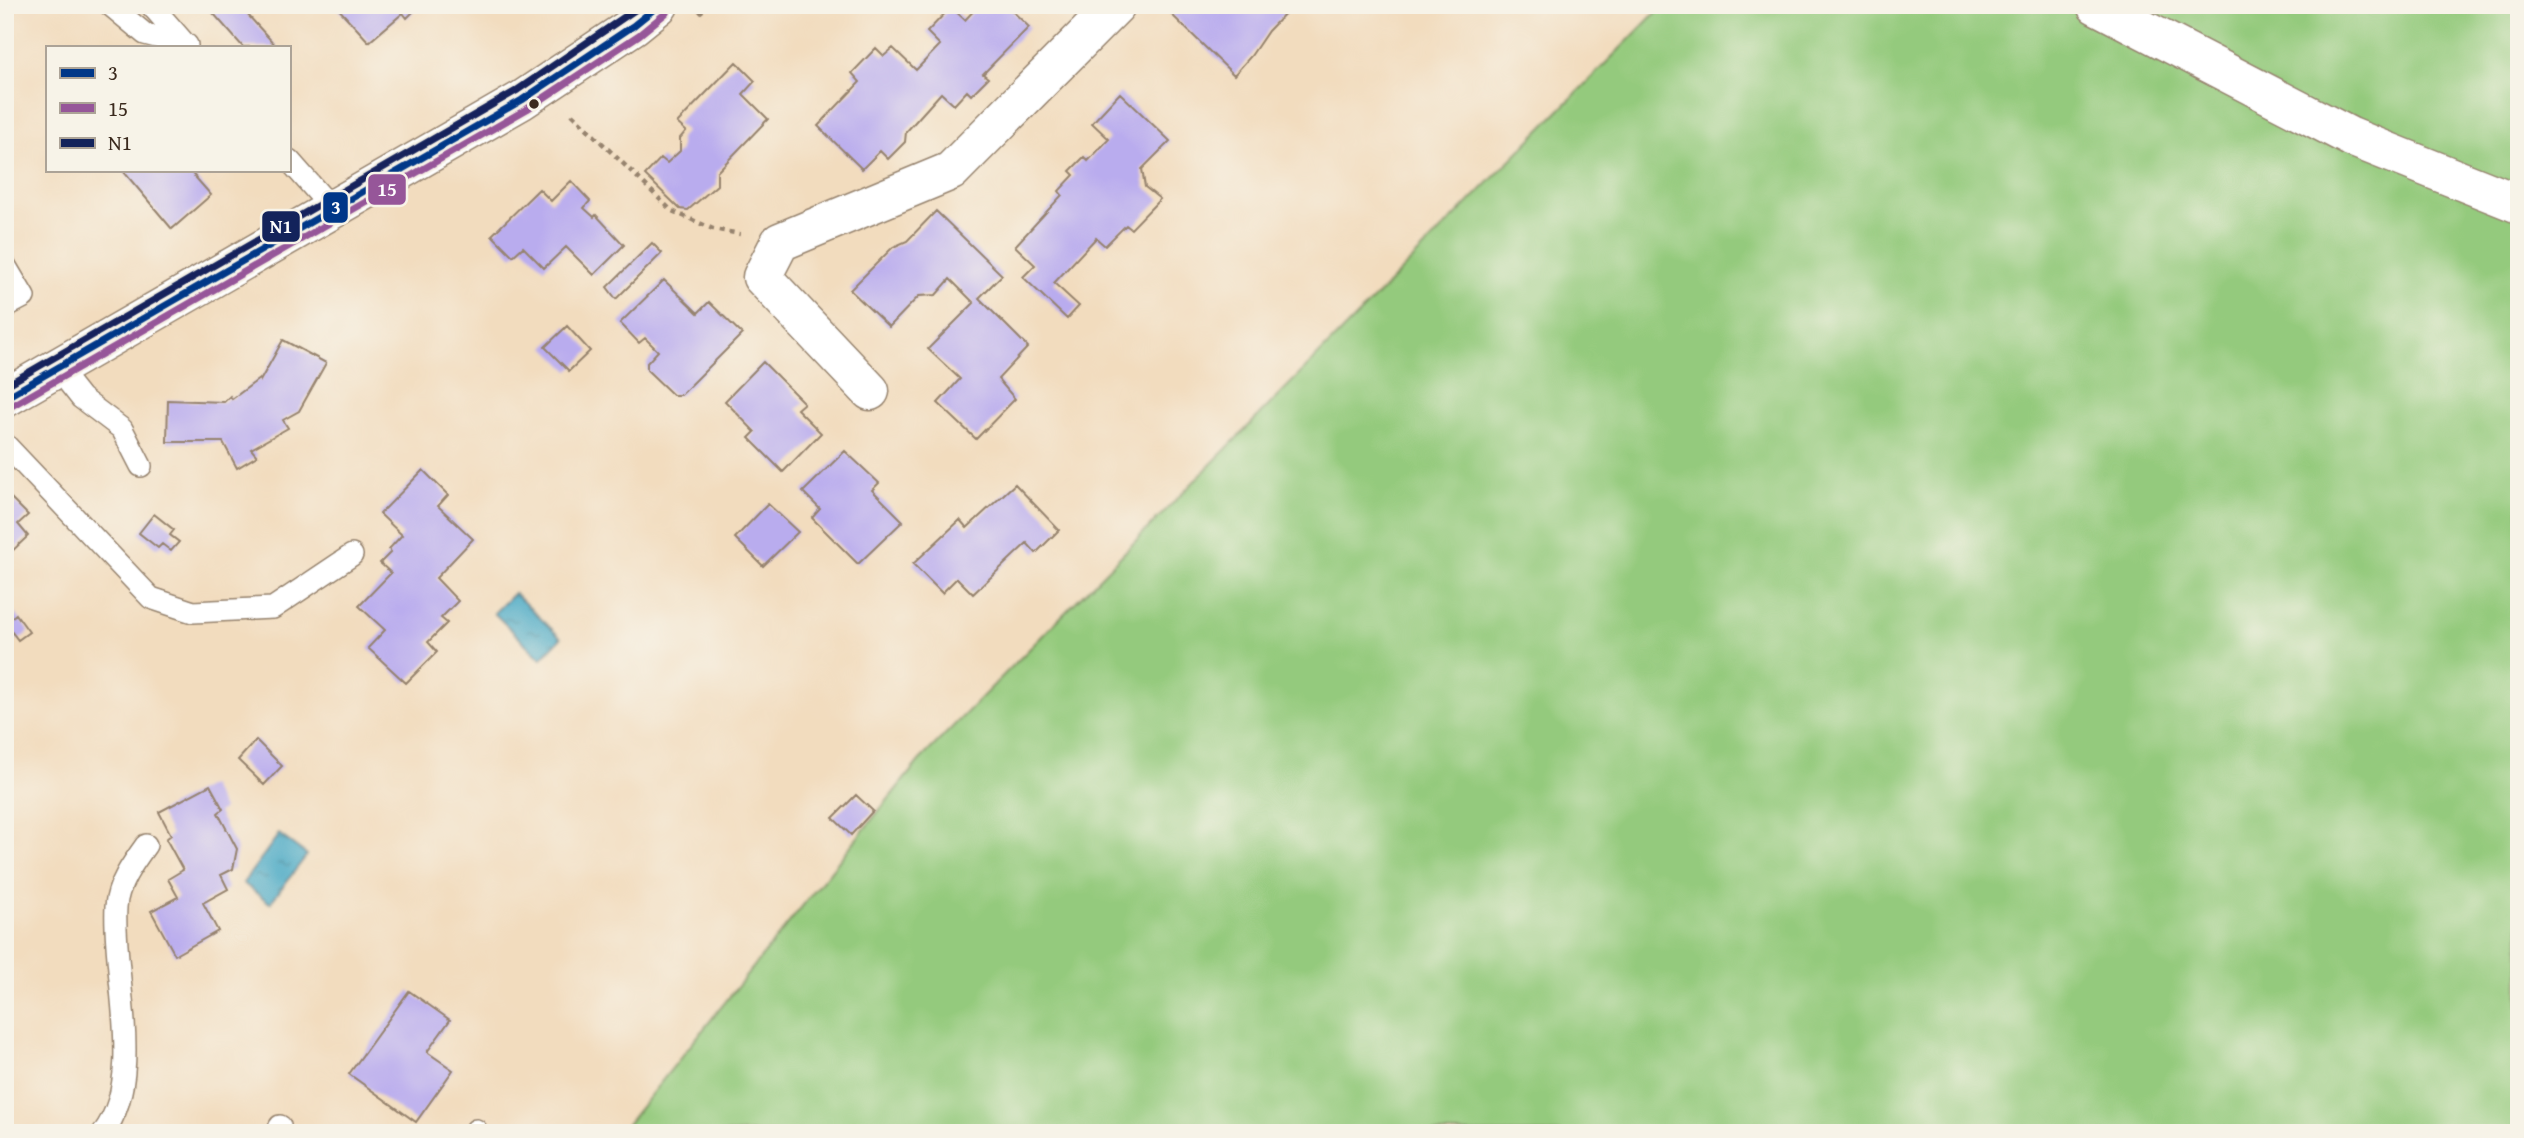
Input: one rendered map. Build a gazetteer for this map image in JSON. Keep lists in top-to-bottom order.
{
  "lines": ["transit line 3", "transit line N1", "transit line 15"],
  "legend": ["3", "15", "N1"]
}
